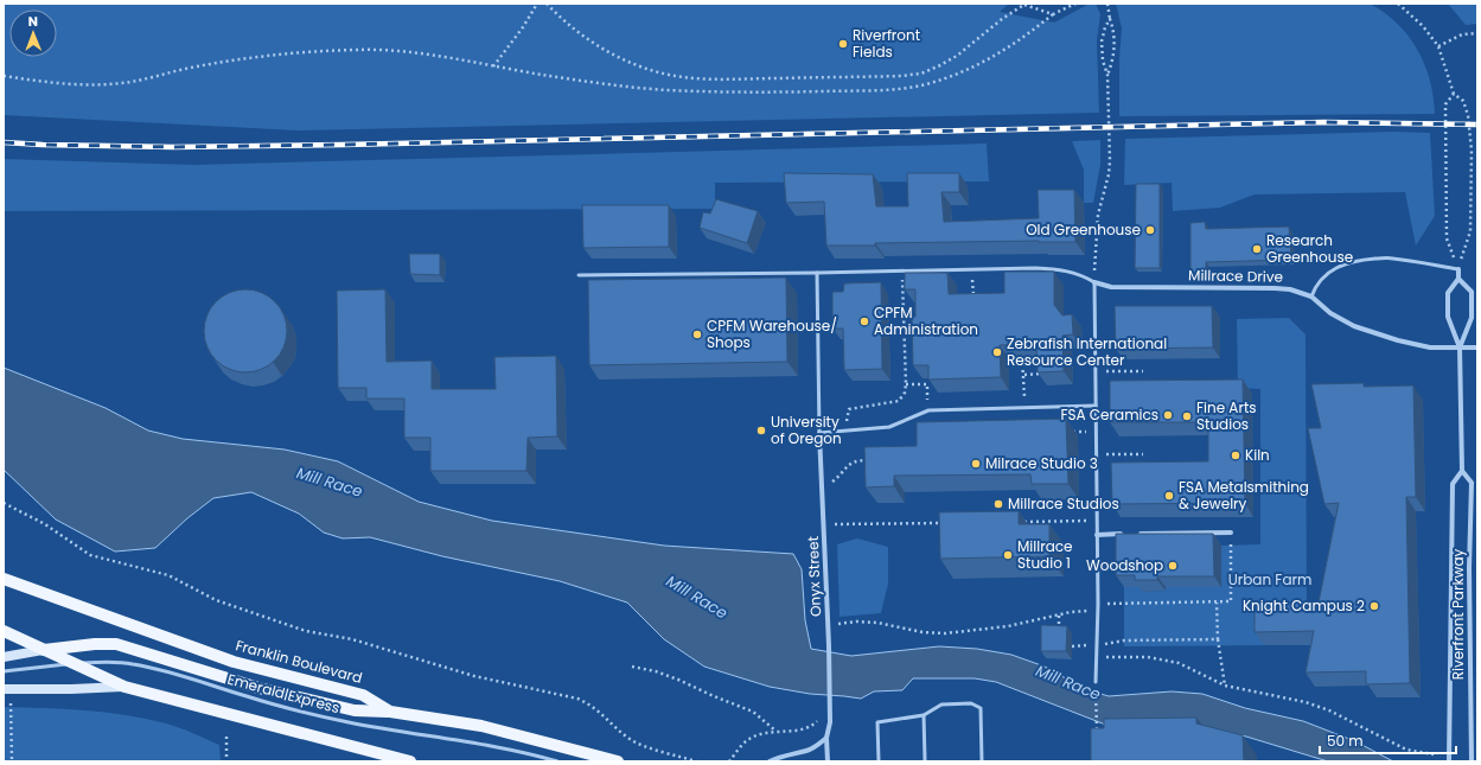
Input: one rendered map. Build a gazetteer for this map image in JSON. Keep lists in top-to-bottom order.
{
  "streets": {
    "main road": ["Franklin Boulevard"],
    "street": ["Millrace Drive", "Onyx Street", "Riverfront Parkway"],
    "lane": ["Emerald Express"]
  },
  "crossings": [
    ["Millrace Drive", "Riverfront Parkway"]
  ],
  "water": ["Mill Race"],
  "parks": ["Urban Farm"],
  "places": [
    "Riverfront Fields",
    "Old Greenhouse",
    "Research Greenhouse",
    "CPFM Administration",
    "CPFM Warehouse/ Shops",
    "Zebrafish International Resource Center",
    "FSA Ceramics",
    "Fine Arts Studios",
    "University of Oregon",
    "Kiln",
    "Milrace Studio 3",
    "FSA Metalsmithing & Jewelry",
    "Millrace Studios",
    "Millrace Studio 1",
    "Woodshop",
    "Knight Campus 2"
  ],
  "scale_bar": "50 m",
  "north": "top"
}
